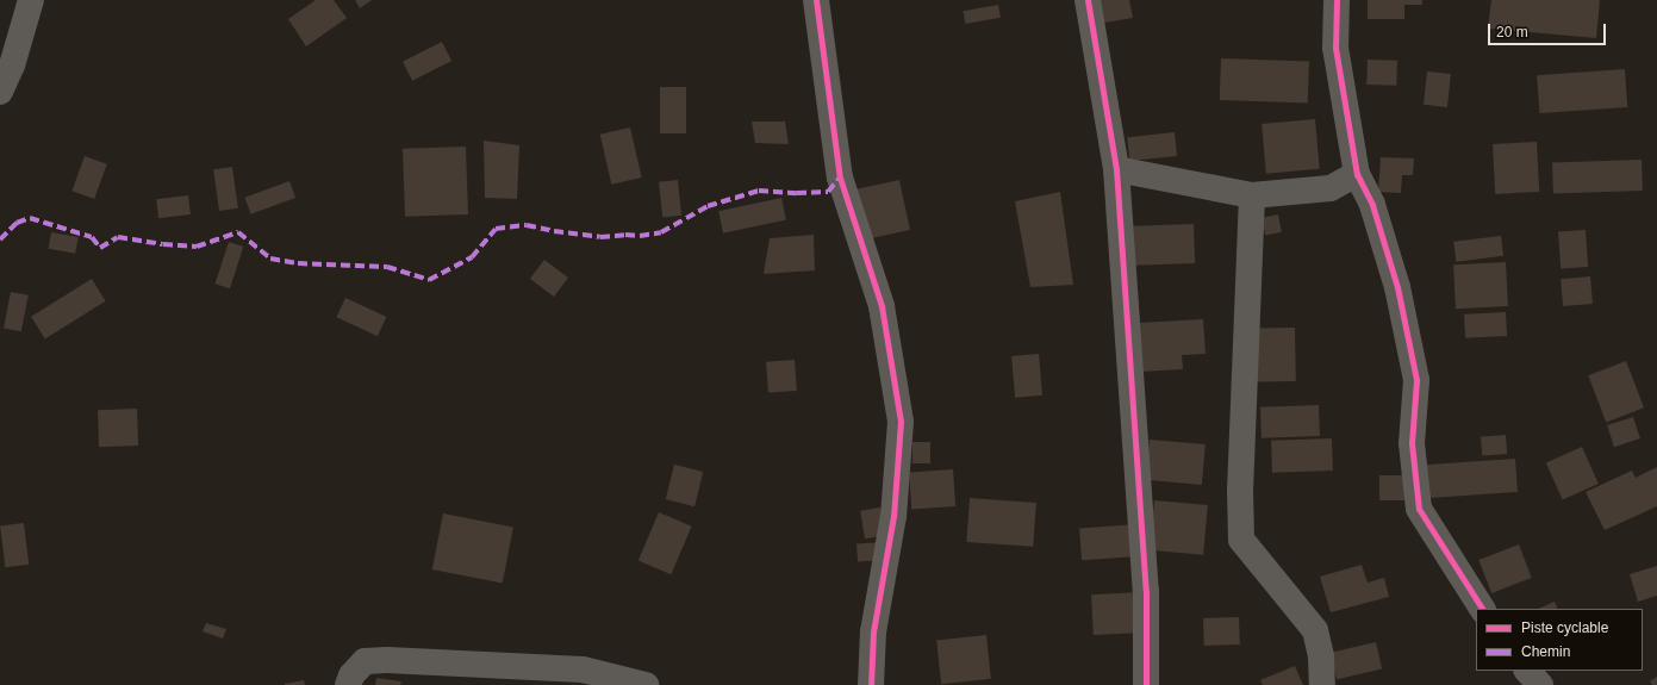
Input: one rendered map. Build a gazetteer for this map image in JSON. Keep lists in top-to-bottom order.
{
  "legend": ["Piste cyclable", "Chemin"],
  "scale_bar": "20 m"
}
